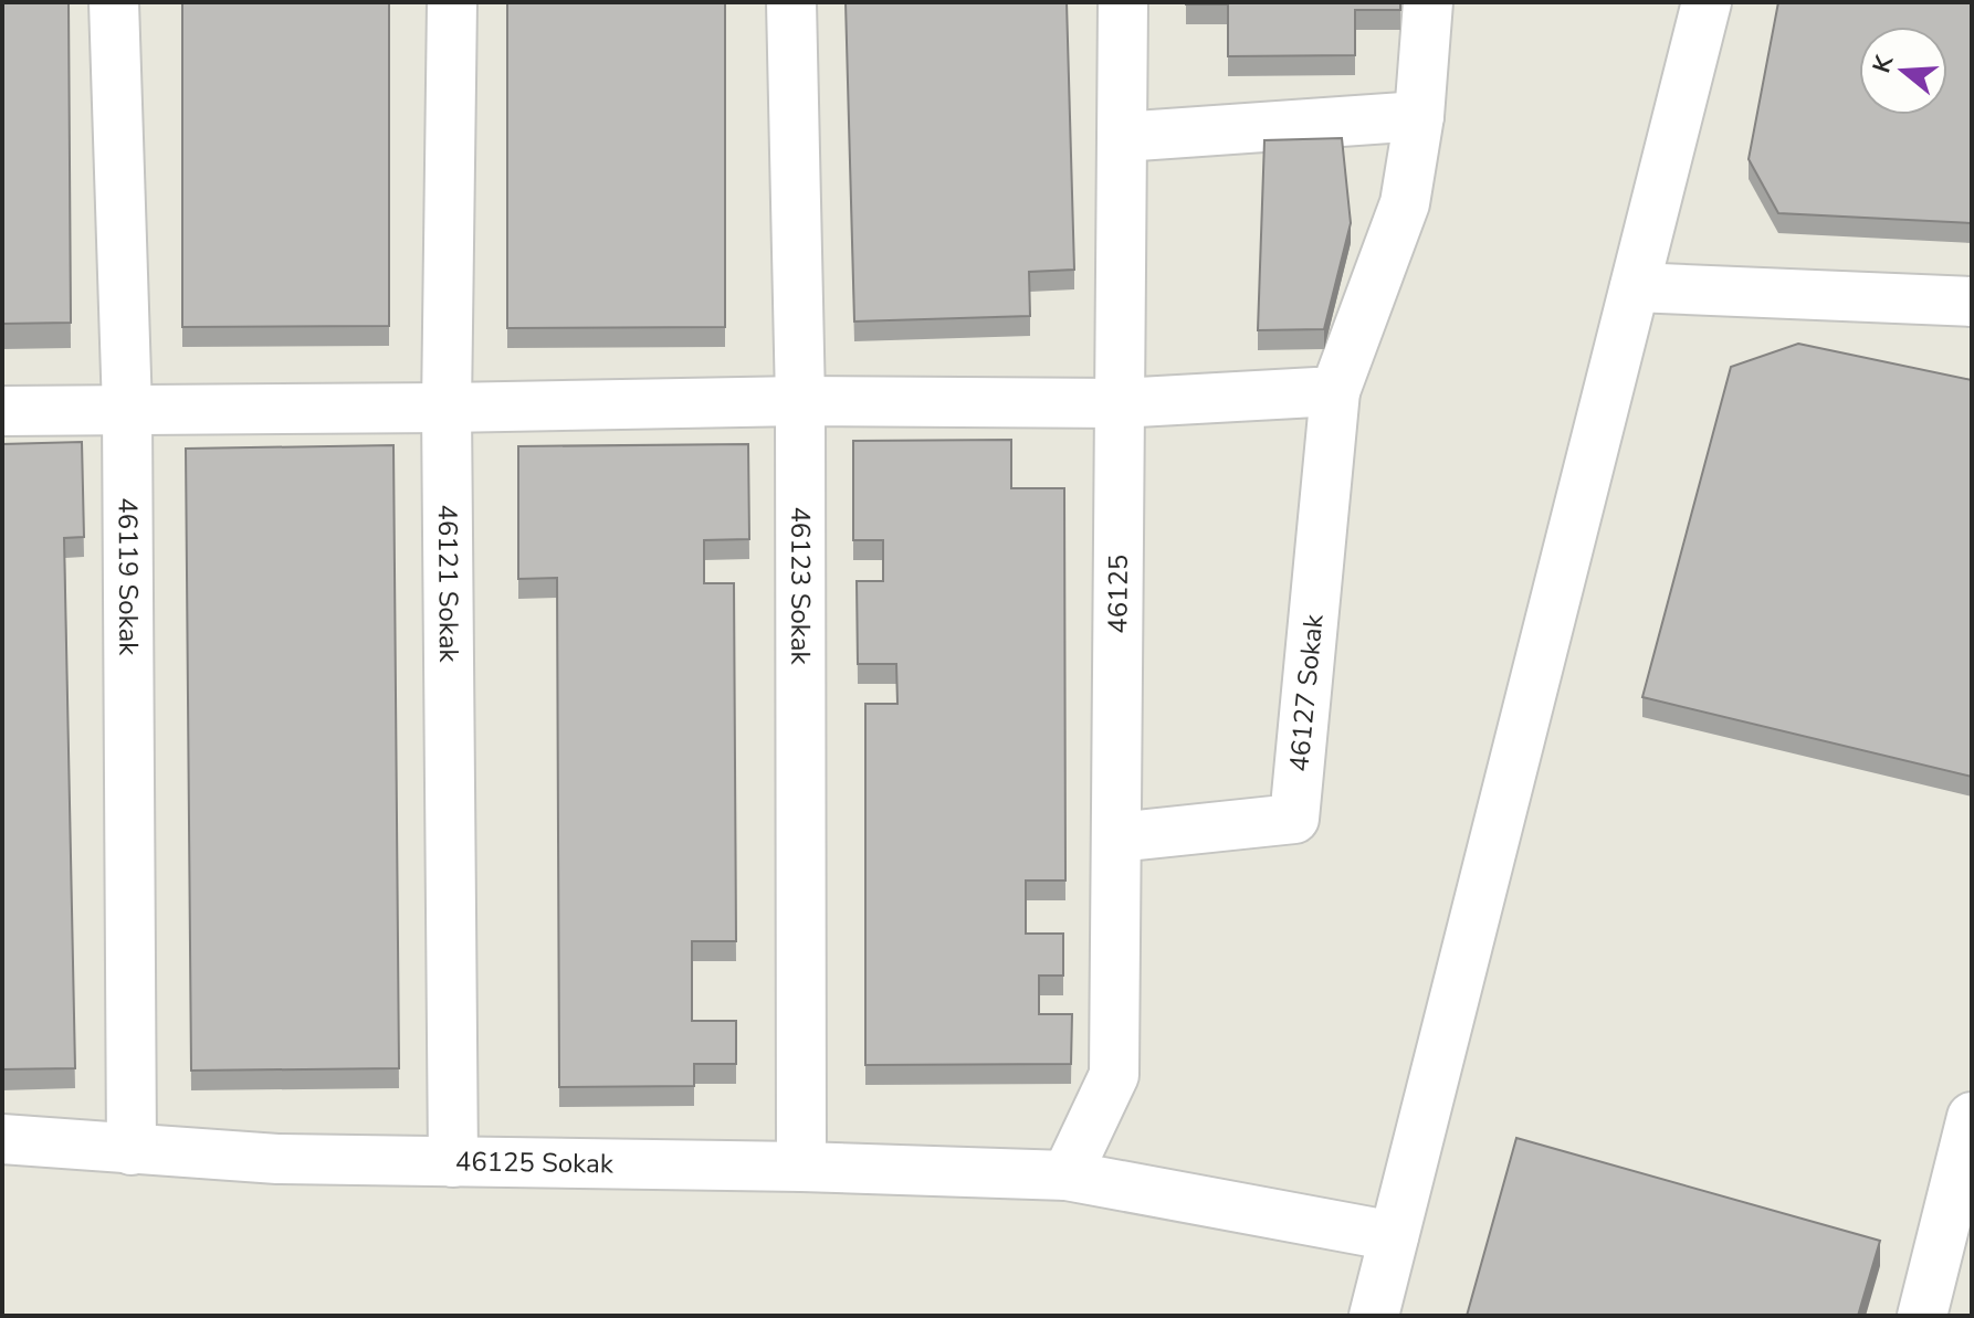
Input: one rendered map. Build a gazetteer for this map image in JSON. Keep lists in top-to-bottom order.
{
  "streets": {
    "street": [
      "46119 Sokak",
      "46121 Sokak",
      "46123 Sokak",
      "46125",
      "46127 Sokak",
      "46125 Sokak"
    ]
  },
  "crossings": [
    ["46119 Sokak", "46125 Sokak"],
    ["46121 Sokak", "46125 Sokak"],
    ["46123 Sokak", "46125 Sokak"],
    ["46125", "46127 Sokak"],
    ["46125", "46125 Sokak"]
  ],
  "north": "left"
}
